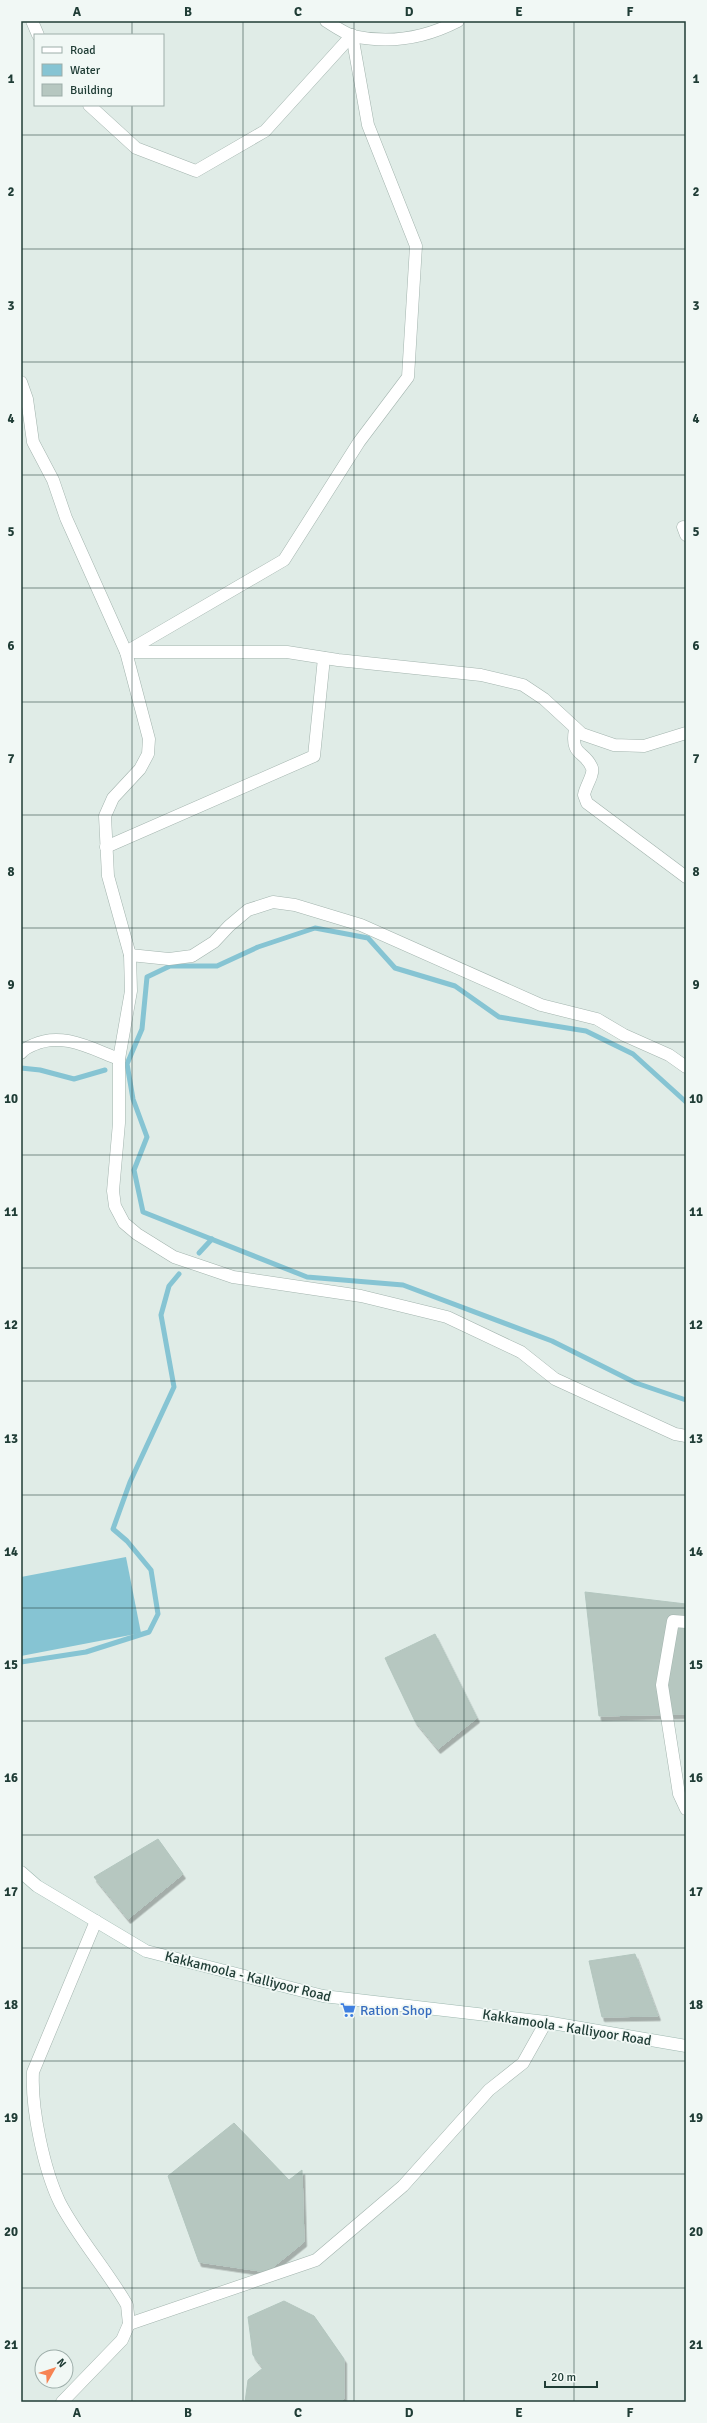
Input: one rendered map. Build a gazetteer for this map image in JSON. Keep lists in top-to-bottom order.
{
  "streets": {
    "street": ["Kakkamoola - Kalliyoor Road"]
  },
  "places": {
    "supermarket": ["Ration Shop"]
  },
  "legend": ["Road", "Water", "Building"],
  "scale_bar": "20 m",
  "north": "top right",
  "grid": {
    "columns": [
      "A",
      "B",
      "C",
      "D",
      "E",
      "F"
    ],
    "rows": [
      "1",
      "2",
      "3",
      "4",
      "5",
      "6",
      "7",
      "8",
      "9",
      "10",
      "11",
      "12",
      "13",
      "14",
      "15",
      "16",
      "17",
      "18",
      "19",
      "20",
      "21"
    ]
  }
}
